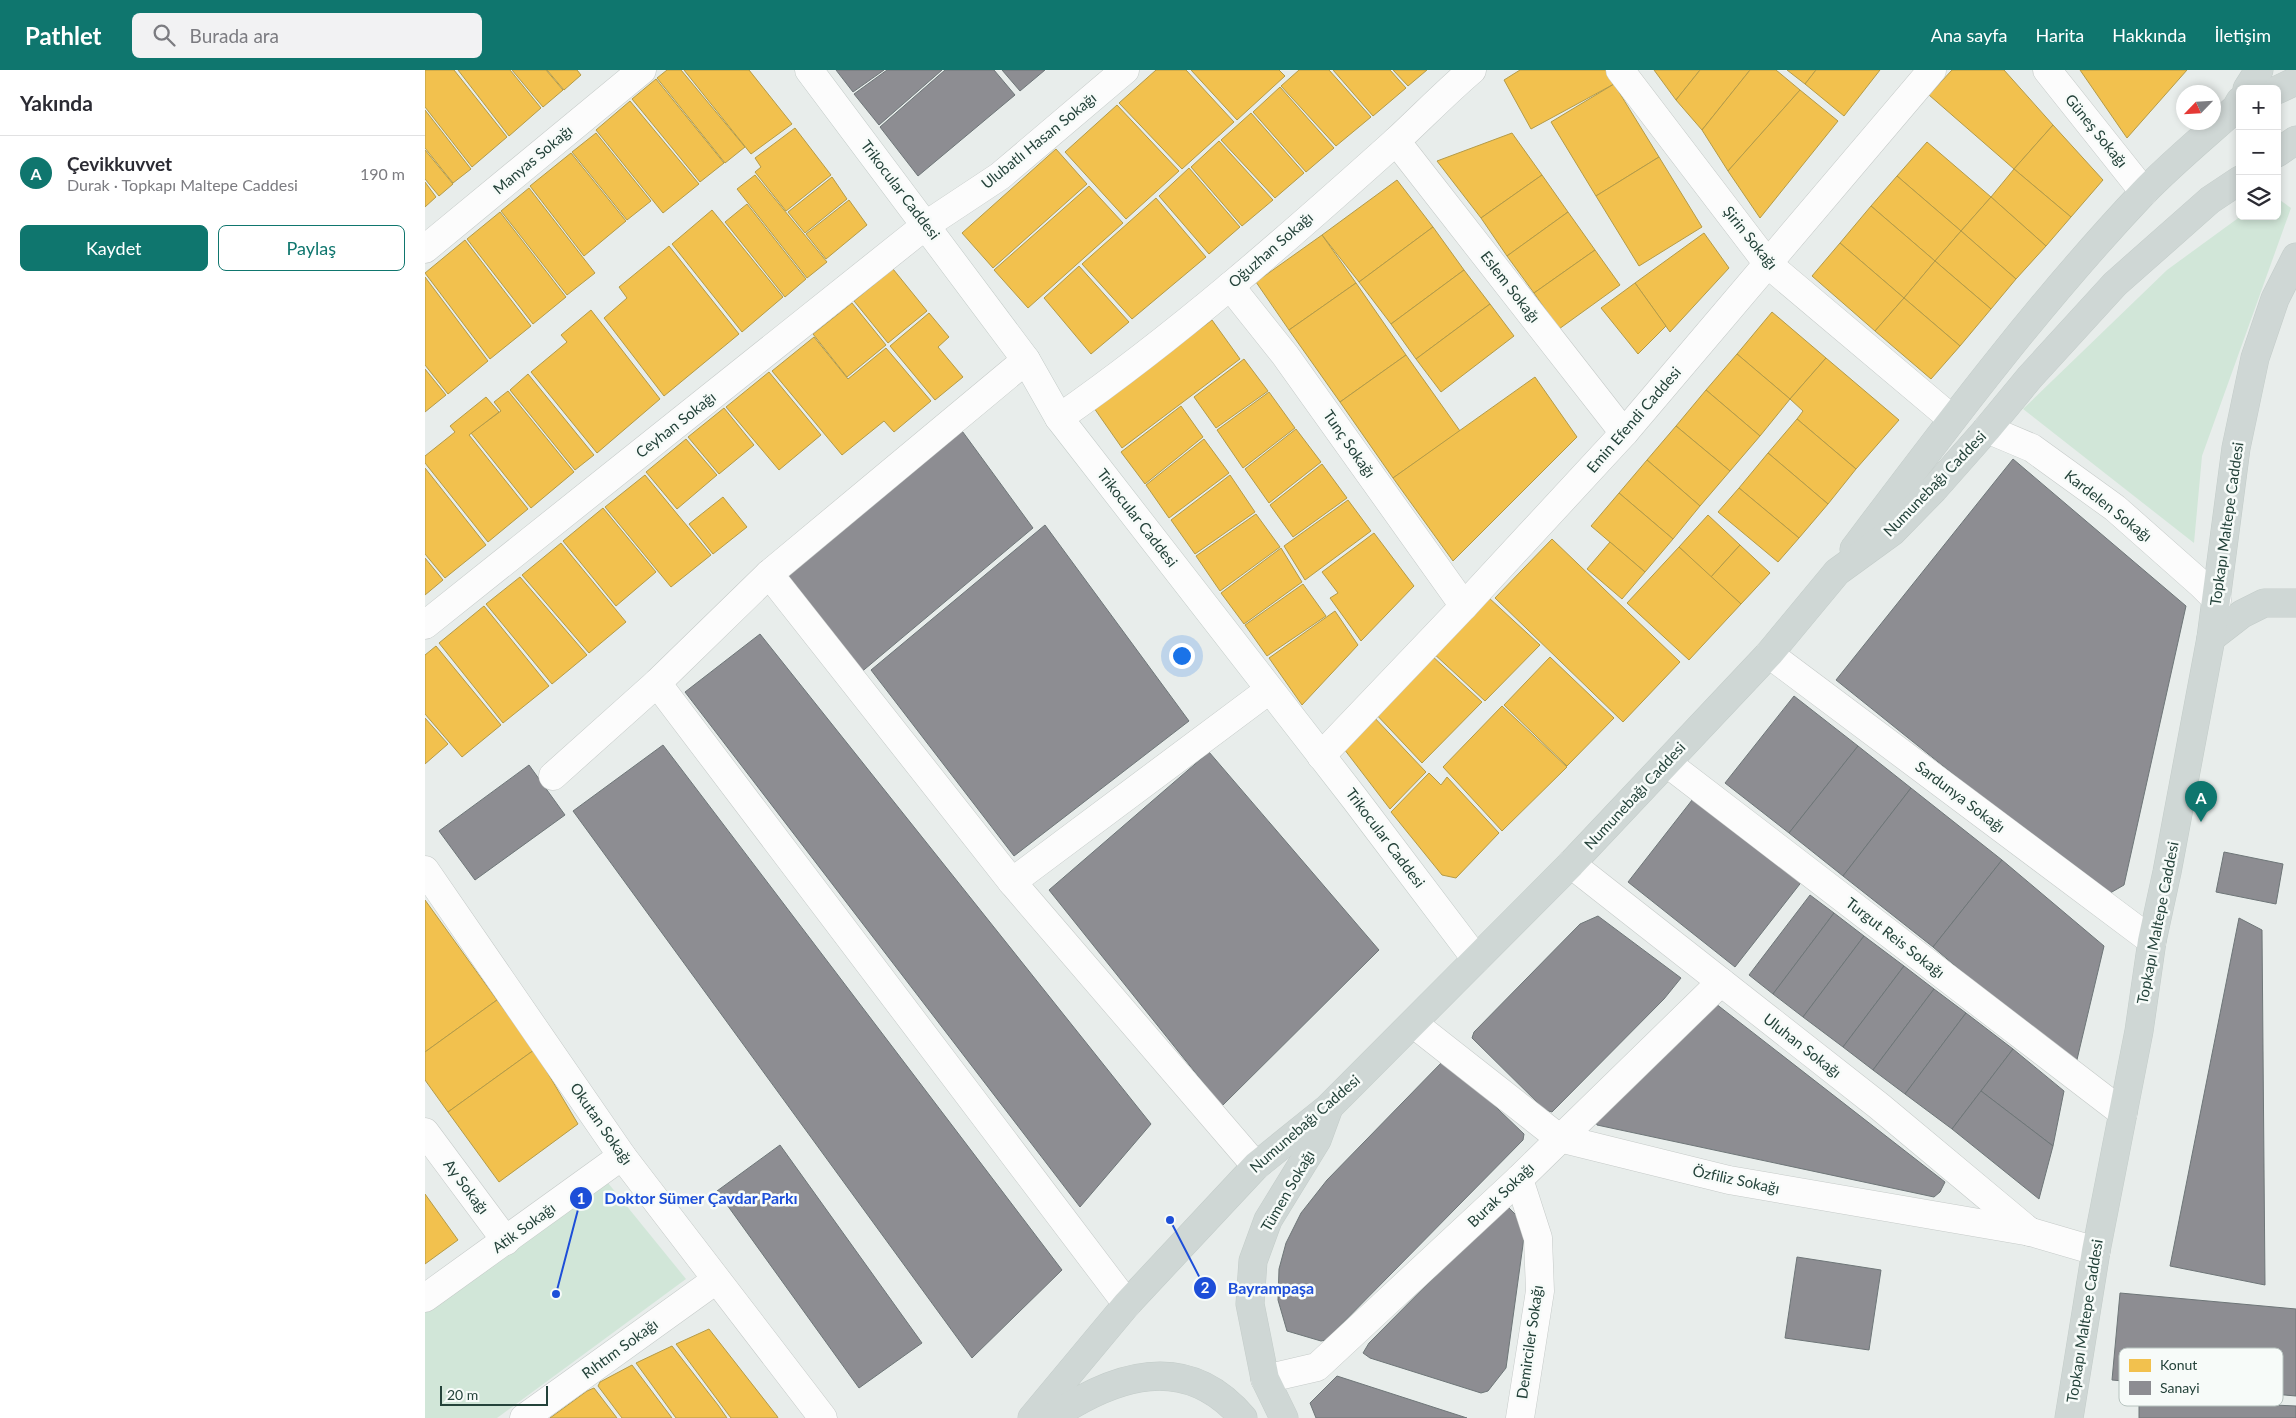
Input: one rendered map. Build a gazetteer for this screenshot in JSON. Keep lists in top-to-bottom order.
{
  "streets": {
    "main road": ["Numunebağı Caddesi", "Topkapı Maltepe Caddesi", "Tümen Sokağı"],
    "street": [
      "Güneş Sokağı",
      "Ulubatlı Hasan Sokağı",
      "Manyas Sokağı",
      "Trikocular Caddesi",
      "Şirin Sokağı",
      "Oğuzhan Sokağı",
      "Eslem Sokağı",
      "Emin Efendi Caddesi",
      "Ceyhan Sokağı",
      "Tunç Sokağı",
      "Kardelen Sokağı",
      "Sardunya Sokağı",
      "Turgut Reis Sokağı",
      "Uluhan Sokağı",
      "Okutan Sokağı",
      "Özfiliz Sokağı",
      "Ay Sokağı",
      "Burak Sokağı",
      "Atik Sokağı",
      "Demirciler Sokağı",
      "Rıhtım Sokağı"
    ]
  },
  "crossings": [
    ["Ulubatlı Hasan Sokağı", "Trikocular Caddesi"],
    ["Ulubatlı Hasan Sokağı", "Ceyhan Sokağı"],
    ["Trikocular Caddesi", "Oğuzhan Sokağı"],
    ["Trikocular Caddesi", "Emin Efendi Caddesi"],
    ["Trikocular Caddesi", "Ceyhan Sokağı"],
    ["Trikocular Caddesi", "Numunebağı Caddesi"],
    ["Şirin Sokağı", "Emin Efendi Caddesi"],
    ["Oğuzhan Sokağı", "Eslem Sokağı"],
    ["Oğuzhan Sokağı", "Tunç Sokağı"],
    ["Eslem Sokağı", "Emin Efendi Caddesi"],
    ["Emin Efendi Caddesi", "Tunç Sokağı"],
    ["Numunebağı Caddesi", "Kardelen Sokağı"],
    ["Numunebağı Caddesi", "Sardunya Sokağı"],
    ["Numunebağı Caddesi", "Turgut Reis Sokağı"],
    ["Numunebağı Caddesi", "Uluhan Sokağı"],
    ["Numunebağı Caddesi", "Özfiliz Sokağı"],
    ["Numunebağı Caddesi", "Tümen Sokağı"],
    ["Kardelen Sokağı", "Topkapı Maltepe Caddesi"],
    ["Topkapı Maltepe Caddesi", "Sardunya Sokağı"],
    ["Topkapı Maltepe Caddesi", "Turgut Reis Sokağı"],
    ["Topkapı Maltepe Caddesi", "Özfiliz Sokağı"],
    ["Uluhan Sokağı", "Özfiliz Sokağı"],
    ["Uluhan Sokağı", "Burak Sokağı"],
    ["Okutan Sokağı", "Atik Sokağı"],
    ["Okutan Sokağı", "Rıhtım Sokağı"],
    ["Özfiliz Sokağı", "Burak Sokağı"],
    ["Ay Sokağı", "Atik Sokağı"],
    ["Tümen Sokağı", "Burak Sokağı"],
    ["Burak Sokağı", "Demirciler Sokağı"]
  ],
  "places": ["Bayrampaşa", "Doktor Sümer Çavdar Parkı"],
  "legend": ["Konut", "Sanayi"],
  "scale_bar": "20 m",
  "north": "bottom left",
  "page": {
    "header": "Pathlet",
    "search": "Burada ara",
    "nav": [
      "Ana sayfa",
      "Harita",
      "Hakkında",
      "İletişim"
    ],
    "heading": "Yakında",
    "map_buttons": ["+", "−"],
    "list": [
      {
        "mark": "A",
        "name": "Çevikkuvvet",
        "note": "Durak · Topkapı Maltepe Caddesi",
        "value": "190 m"
      }
    ],
    "buttons": ["Kaydet", "Paylaş"],
    "pins": "A",
    "scale": "20 m"
  }
}
